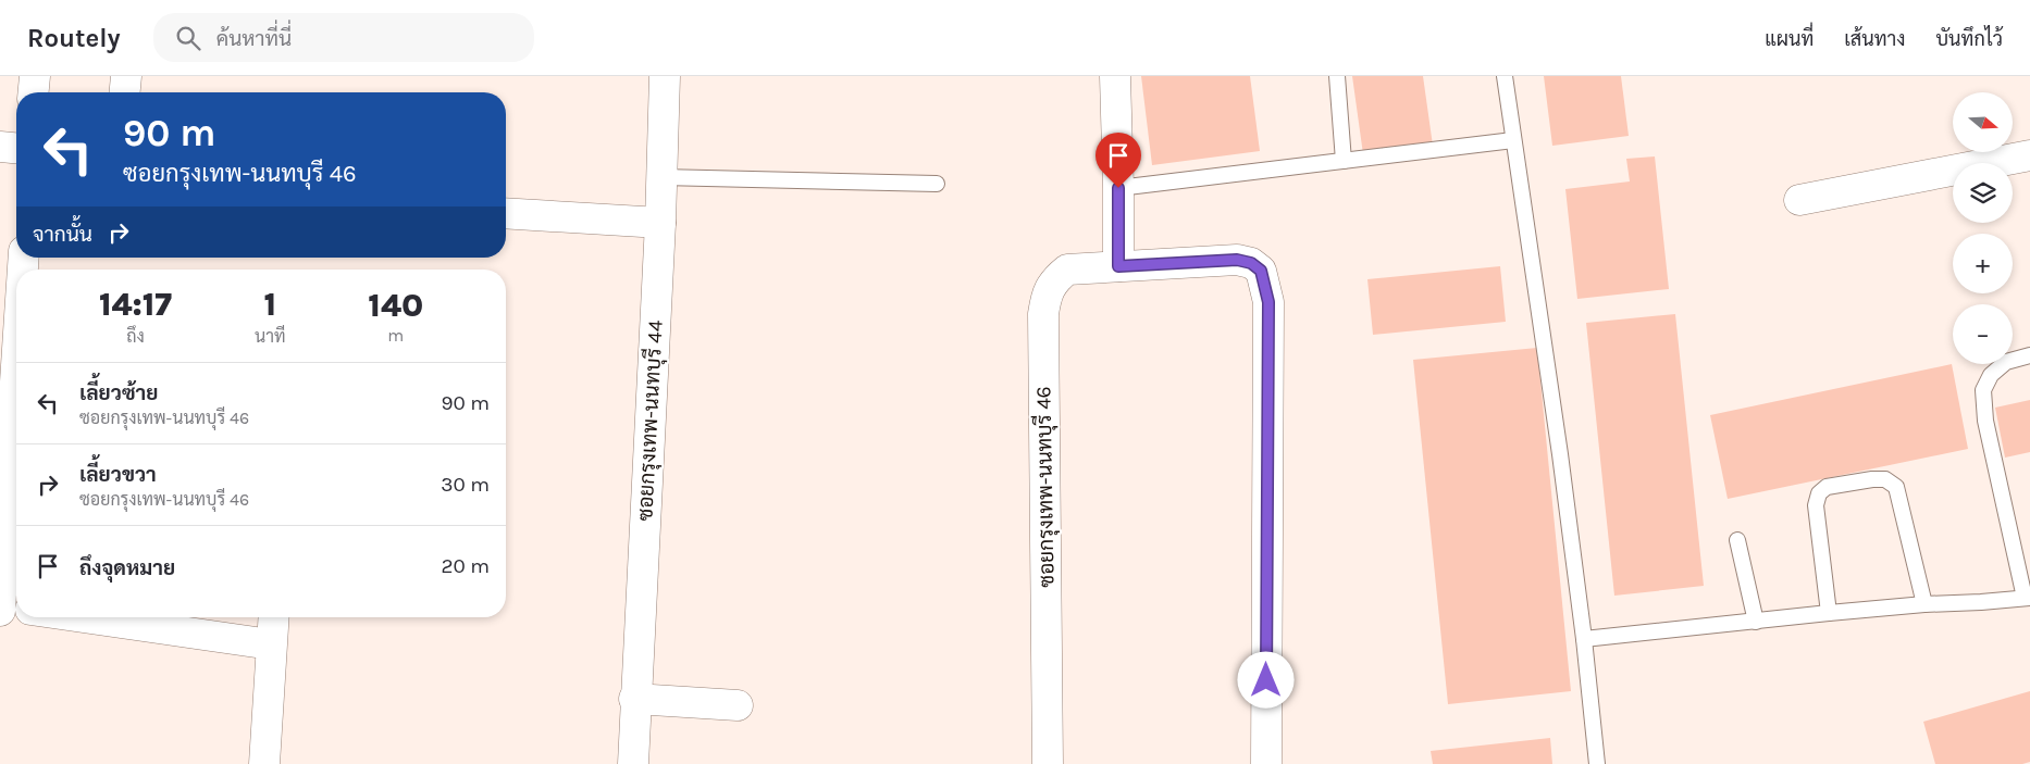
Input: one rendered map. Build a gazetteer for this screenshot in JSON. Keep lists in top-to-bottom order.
{
  "streets": {
    "street": ["ซอยกรุงเทพ-นนทบุรี 44", "ซอยกรุงเทพ-นนทบุรี 46"]
  },
  "north": "right",
  "page": {
    "header": "Routely",
    "search": "ค้นหาที่นี่",
    "nav": ["แผนที่", "เส้นทาง", "บันทึกไว้"],
    "map_buttons": ["+", "−"],
    "turn": ["90 m", "ซอยกรุงเทพ-นนทบุรี 46"],
    "then": "จากนั้น",
    "eta": [
      "14:17",
      "ถึง",
      "1",
      "นาที",
      "140",
      "m"
    ],
    "list": [
      {
        "name": "เลี้ยวซ้าย",
        "note": "ซอยกรุงเทพ-นนทบุรี 46",
        "value": "90 m"
      },
      {
        "name": "เลี้ยวขวา",
        "note": "ซอยกรุงเทพ-นนทบุรี 46",
        "value": "30 m"
      },
      {
        "name": "ถึงจุดหมาย",
        "value": "20 m"
      }
    ]
  }
}
